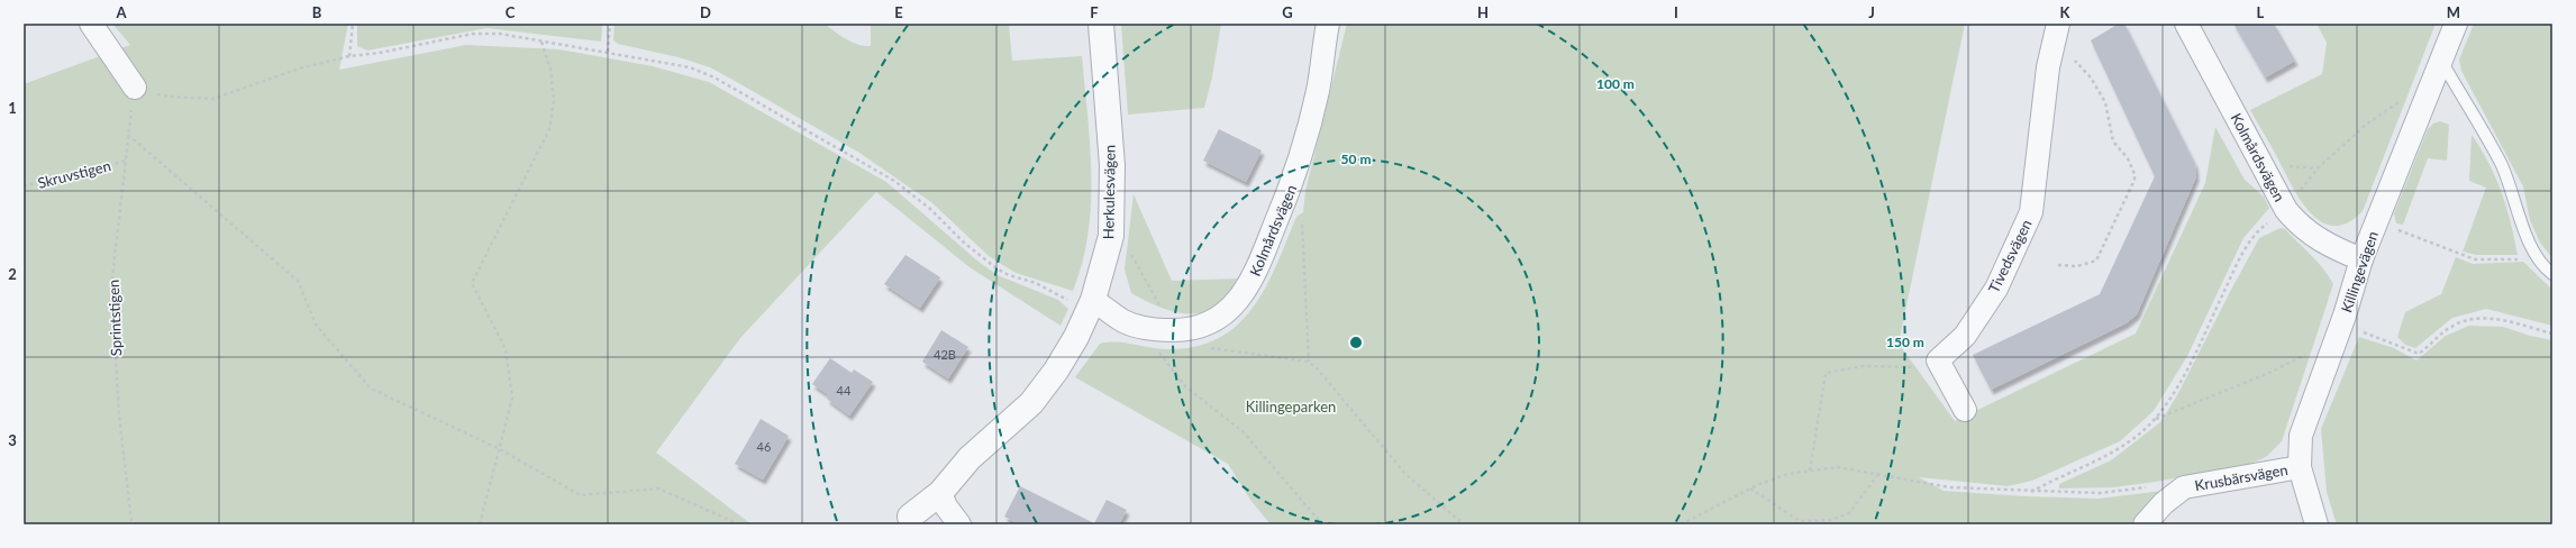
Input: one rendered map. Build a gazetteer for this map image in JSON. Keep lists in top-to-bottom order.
{
  "streets": {
    "street": [
      "Kolmårdsvägen",
      "Herkulesvägen",
      "Tivedsvägen",
      "Killingevägen",
      "Krusbärsvägen"
    ],
    "path": ["Skruvstigen", "Sprintstigen"]
  },
  "crossings": [
    ["Kolmårdsvägen", "Herkulesvägen"],
    ["Kolmårdsvägen", "Killingevägen"],
    ["Skruvstigen", "Sprintstigen"],
    ["Killingevägen", "Krusbärsvägen"]
  ],
  "parks": ["Killingeparken"],
  "house_numbers": ["42B", "44", "46"],
  "grid": {
    "columns": [
      "A",
      "B",
      "C",
      "D",
      "E",
      "F",
      "G",
      "H",
      "I",
      "J",
      "K",
      "L",
      "M"
    ],
    "rows": ["1", "2", "3"]
  },
  "rings": ["100 m", "50 m", "150 m"]
}
